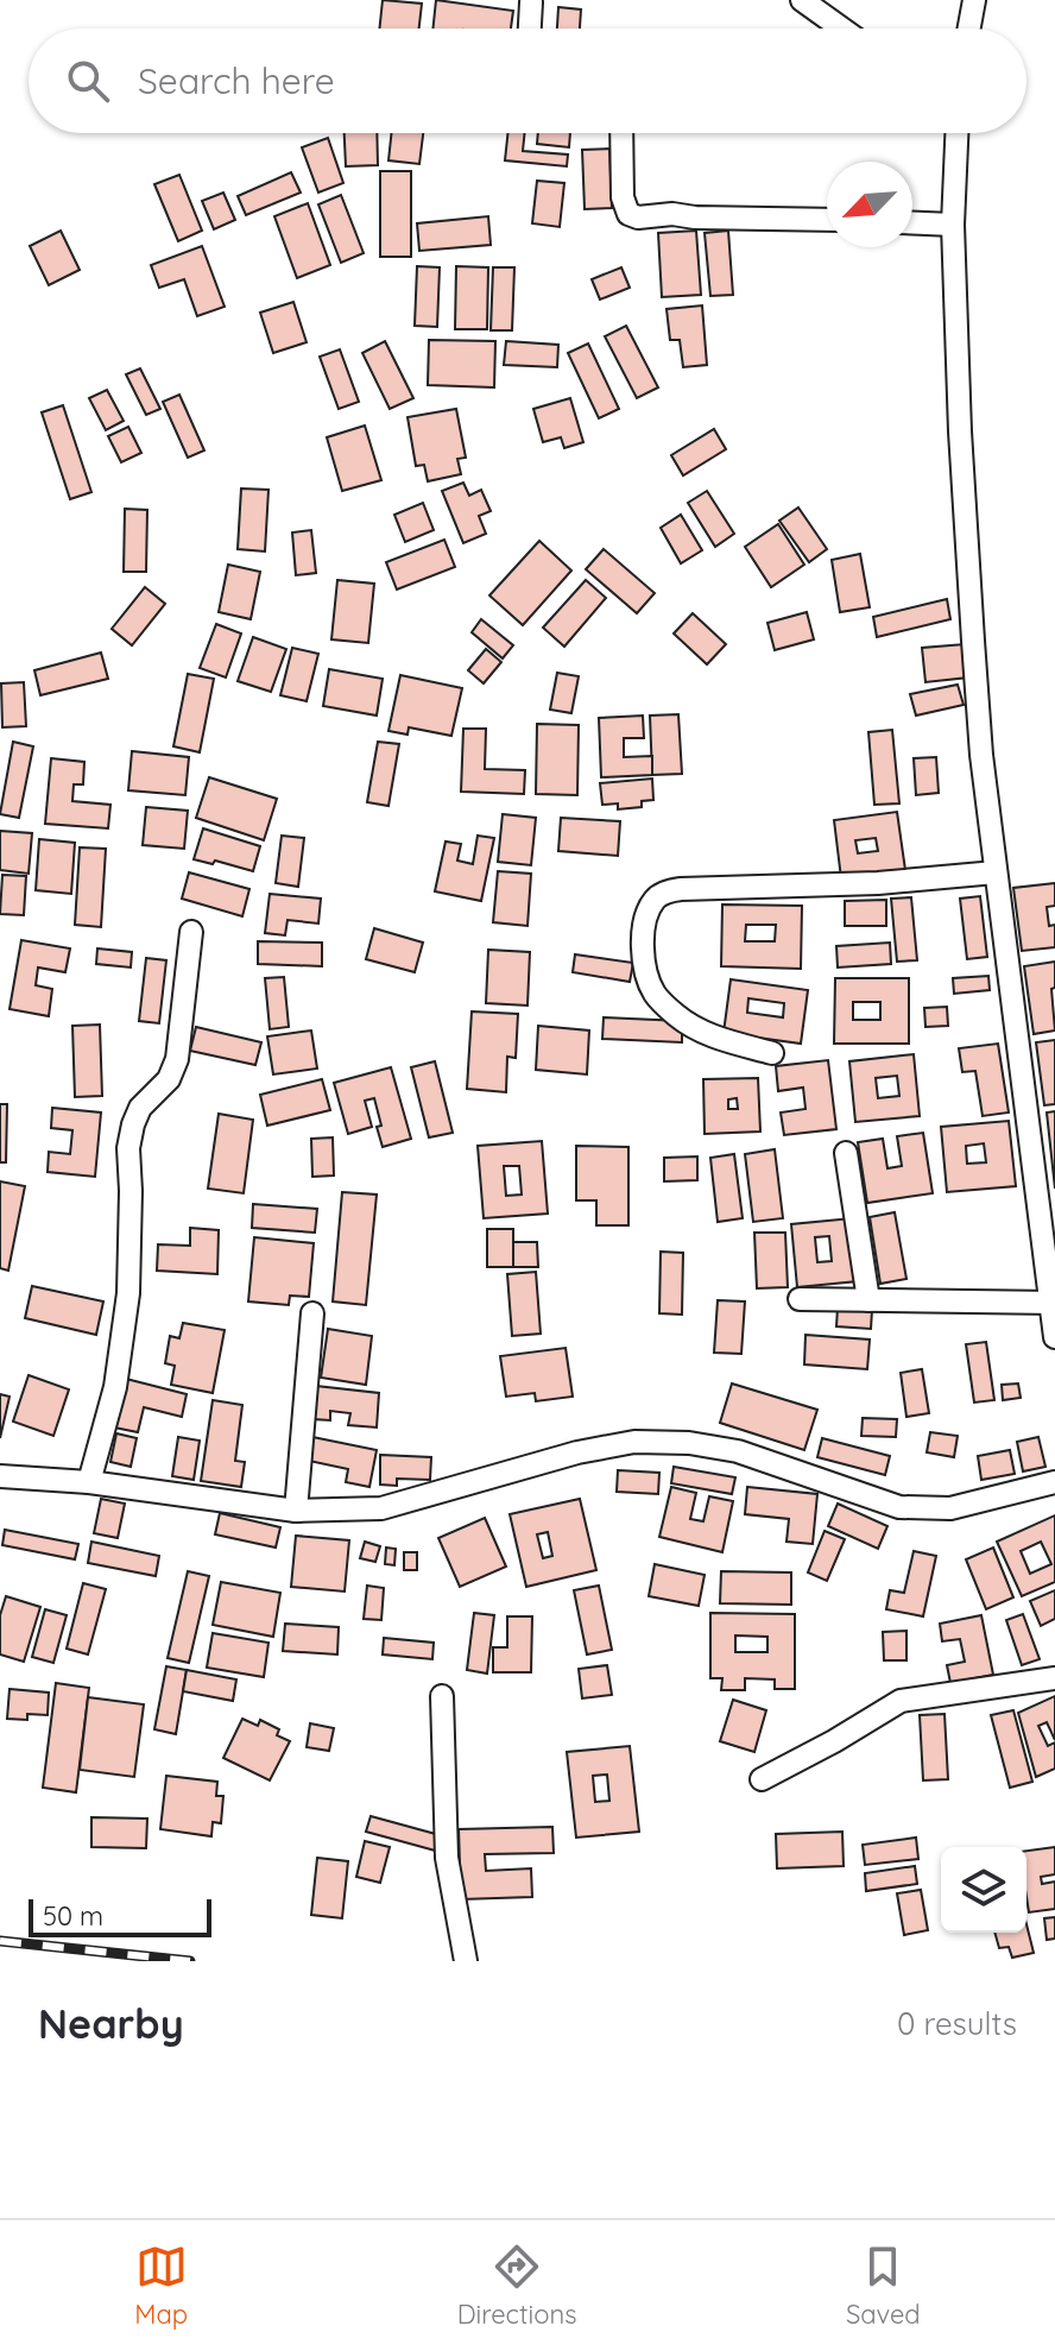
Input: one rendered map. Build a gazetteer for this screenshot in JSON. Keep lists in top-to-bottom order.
{
  "scale_bar": "50 m",
  "north": "bottom left",
  "page": {
    "search": "Search here",
    "scale": "50 m",
    "heading": ["Nearby", "0 results"],
    "nav": ["Map", "Directions", "Saved"]
  }
}
